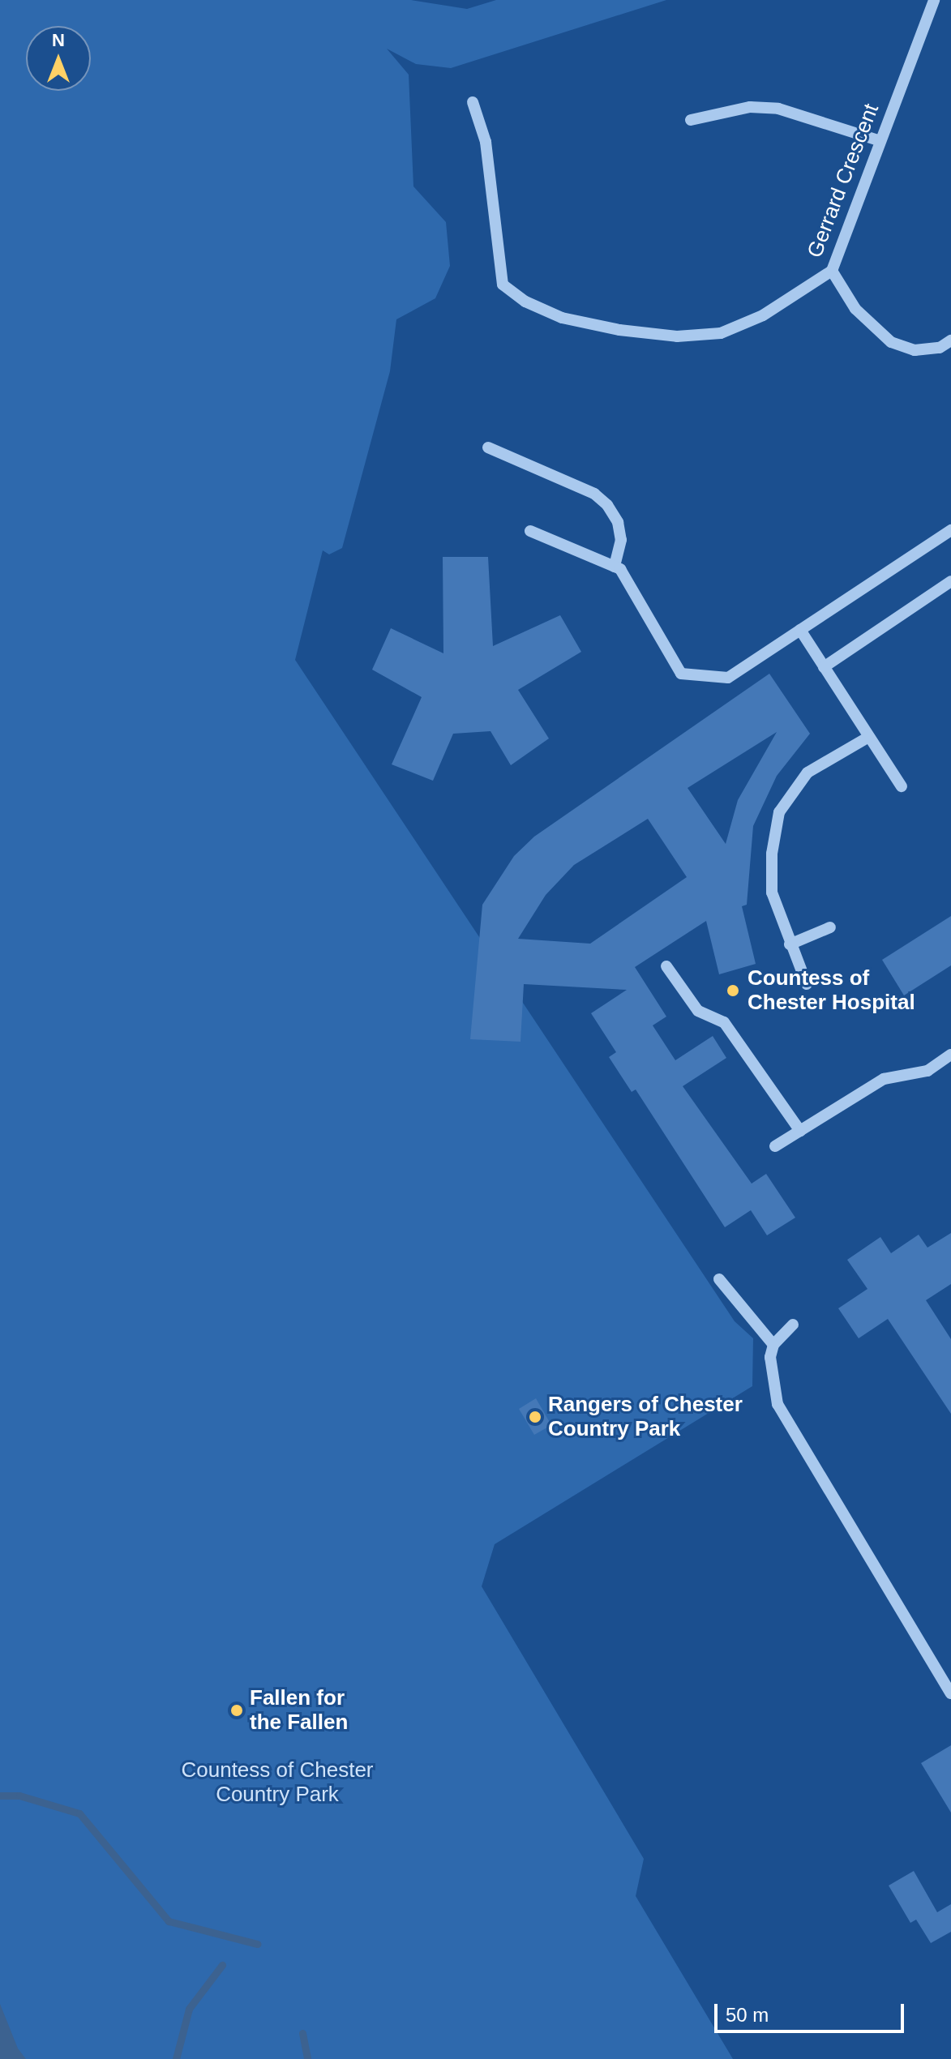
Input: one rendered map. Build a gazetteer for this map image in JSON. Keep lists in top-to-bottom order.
{
  "streets": {
    "street": ["Gerrard Crescent"]
  },
  "parks": ["Countess of Chester Country Park"],
  "places": ["Countess of Chester Hospital", "Rangers of Chester Country Park", "Fallen for the Fallen"],
  "scale_bar": "50 m",
  "north": "top"
}
